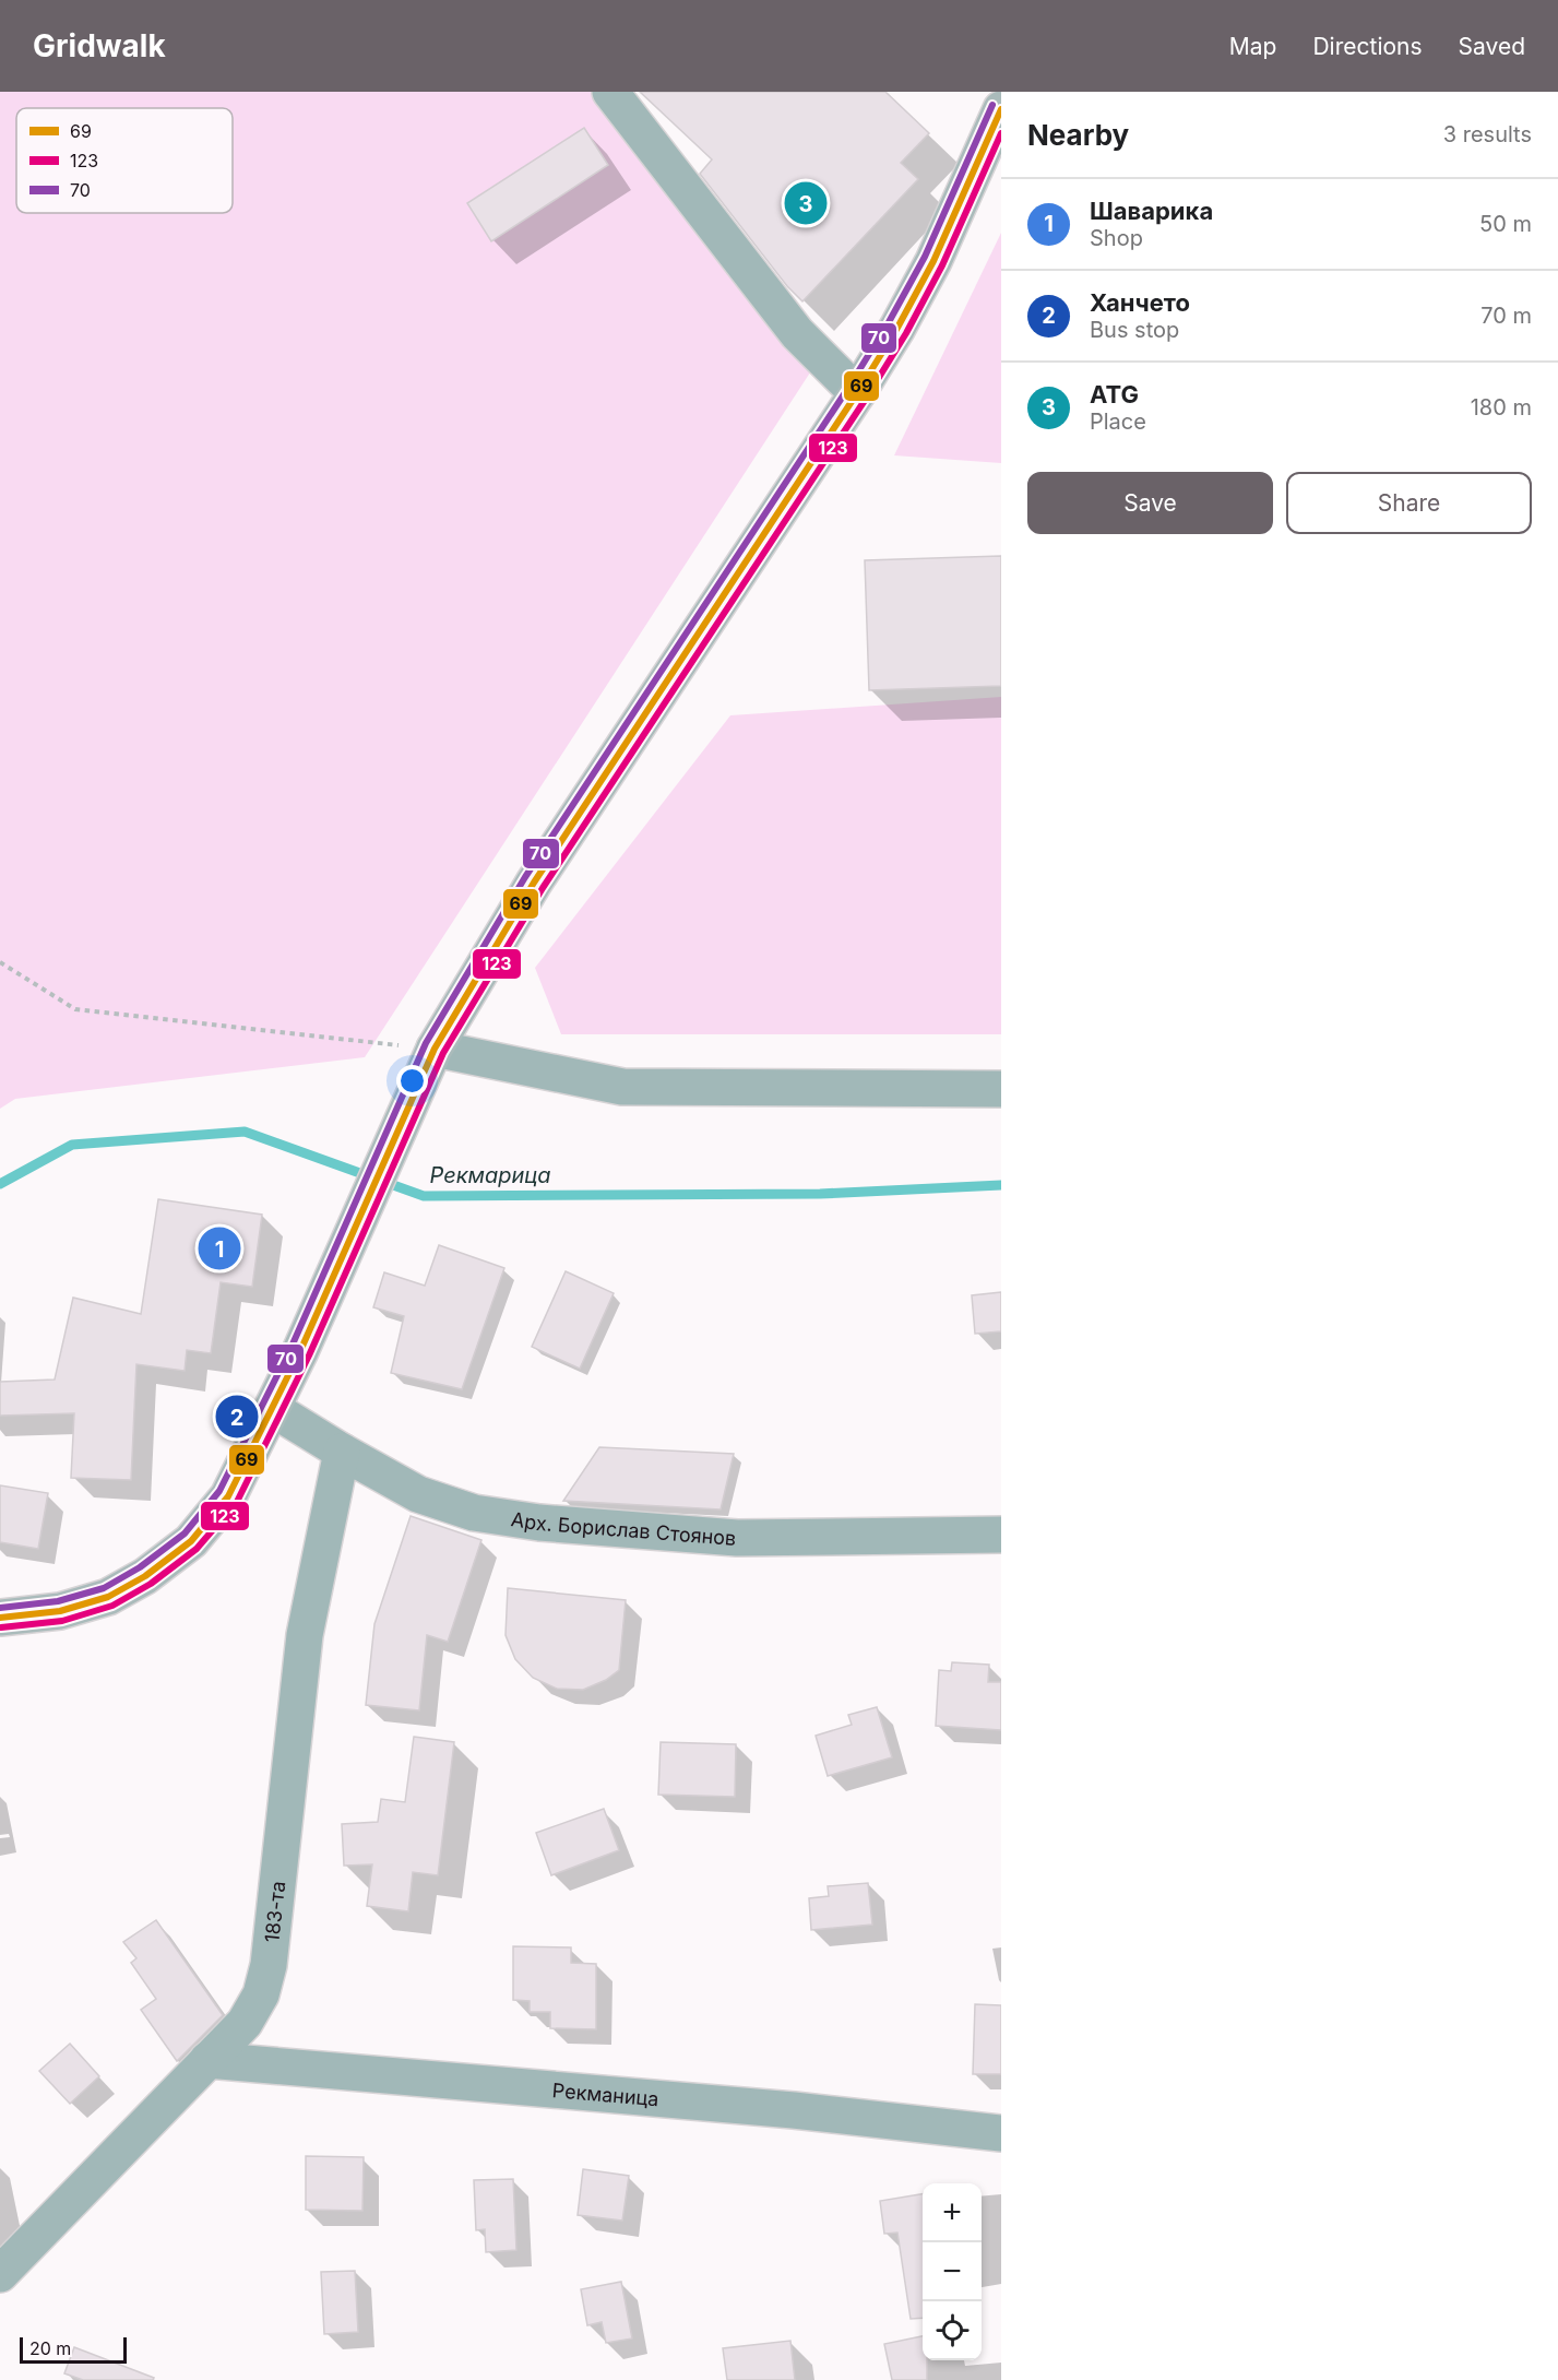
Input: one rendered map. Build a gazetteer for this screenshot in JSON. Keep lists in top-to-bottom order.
{
  "streets": {
    "street": ["Арх. Борислав Стоянов", "183-та", "Рекманица"]
  },
  "crossings": [
    ["Арх. Борислав Стоянов", "183-та"],
    ["183-та", "Рекманица"]
  ],
  "water": ["Рекмарица"],
  "lines": ["transit line 70", "transit line 69", "transit line 123"],
  "legend": ["69", "123", "70"],
  "scale_bar": "20 m",
  "page": {
    "header": "Gridwalk",
    "nav": ["Map", "Directions", "Saved"],
    "heading": ["Nearby", "3 results"],
    "list": [
      {
        "mark": "1",
        "name": "Шаварика",
        "note": "Shop",
        "value": "50 m"
      },
      {
        "mark": "2",
        "name": "Ханчето",
        "note": "Bus stop",
        "value": "70 m"
      },
      {
        "mark": "3",
        "name": "ATG",
        "note": "Place",
        "value": "180 m"
      }
    ],
    "pins": ["3", "1", "2"],
    "buttons": ["Save", "Share"],
    "map_buttons": ["+", "−"],
    "scale": "20 m"
  }
}
